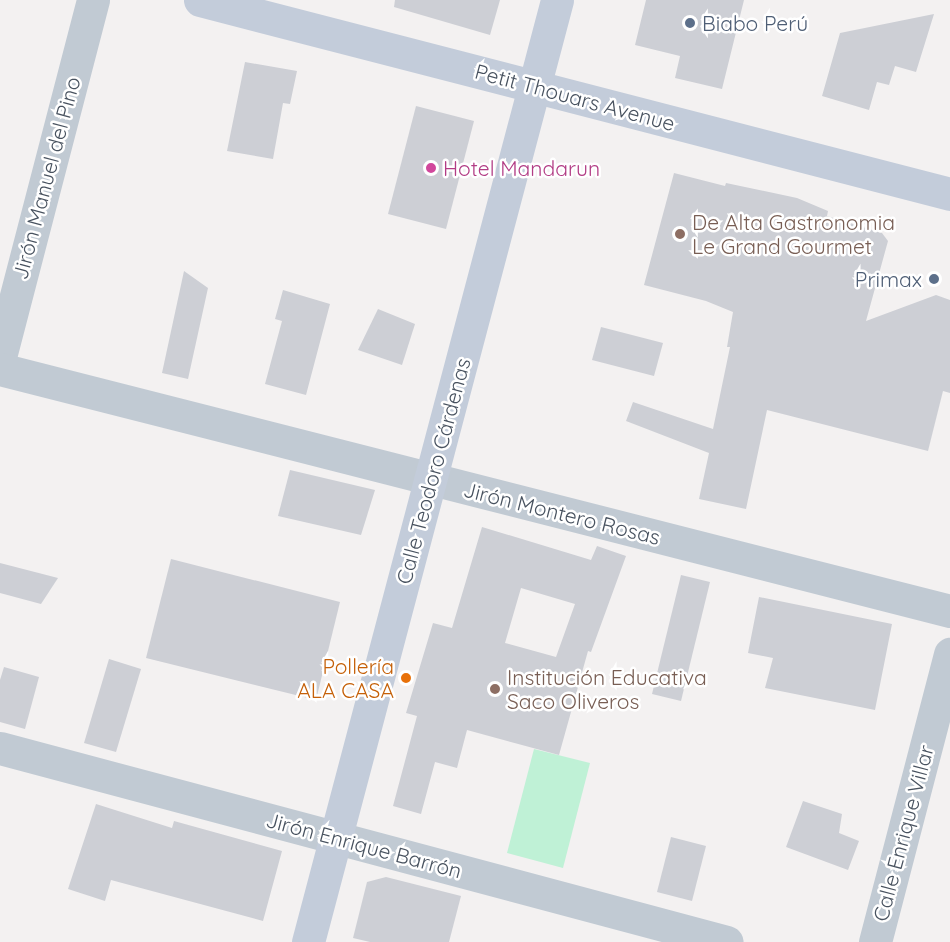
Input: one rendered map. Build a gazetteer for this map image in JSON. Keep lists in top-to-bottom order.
{
  "streets": {
    "street": [
      "Petit Thouars Avenue",
      "Jirón Manuel del Pino",
      "Calle Teodoro Cárdenas",
      "Jirón Montero Rosas",
      "Calle Enrique Villar",
      "Jirón Enrique Barrón"
    ]
  },
  "crossings": [
    ["Petit Thouars Avenue", "Calle Teodoro Cárdenas"],
    ["Calle Teodoro Cárdenas", "Jirón Montero Rosas"],
    ["Calle Teodoro Cárdenas", "Jirón Enrique Barrón"]
  ],
  "places": [
    "Biabo Perú",
    "Hotel Mandarun",
    "De Alta Gastronomia Le Grand Gourmet",
    "Primax",
    "Pollería ALA CASA",
    "Institución Educativa Saco Oliveros"
  ]
}
